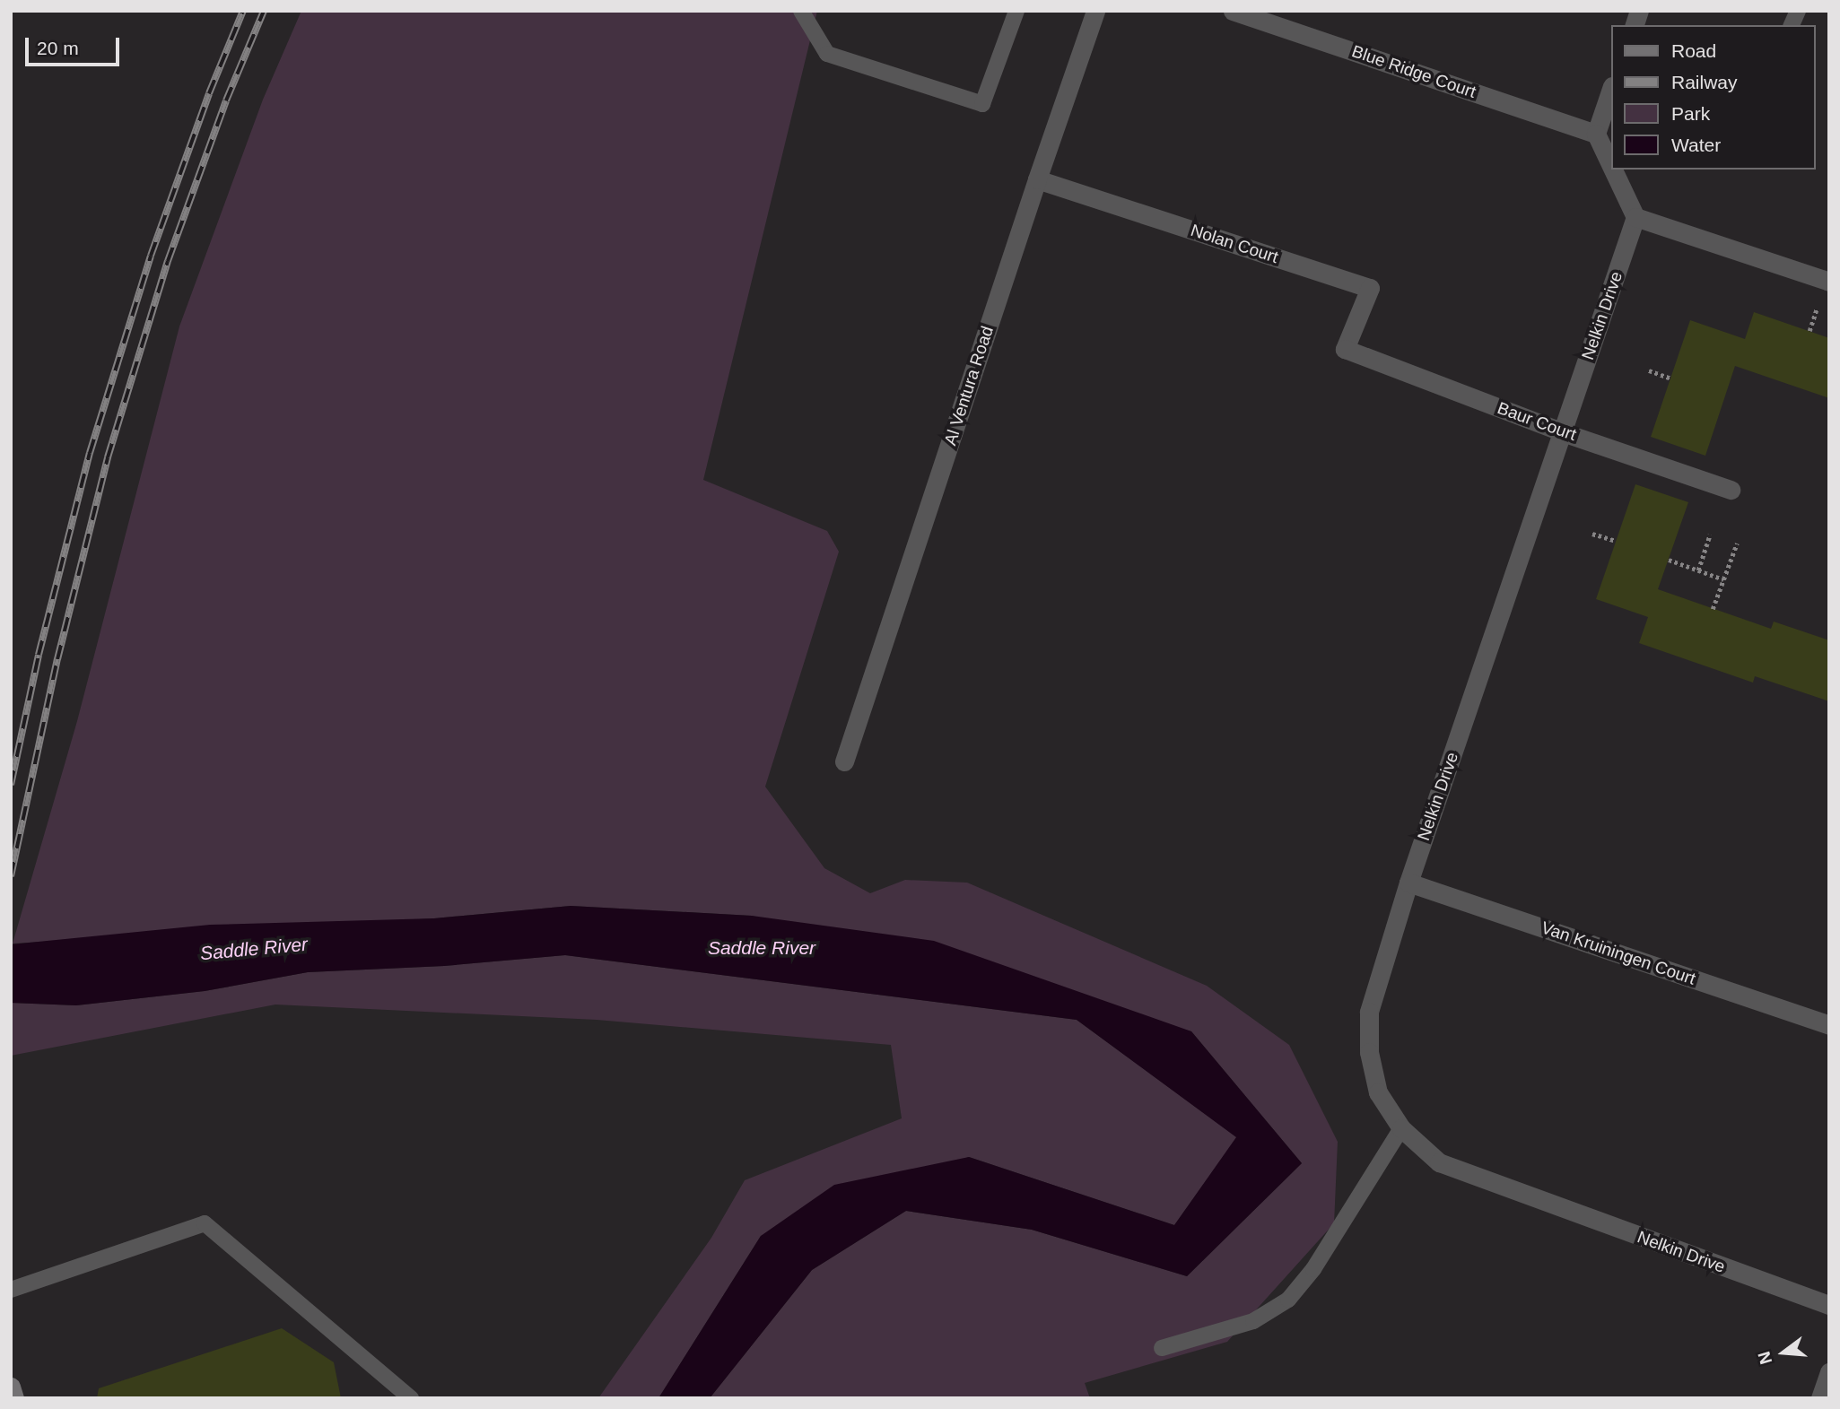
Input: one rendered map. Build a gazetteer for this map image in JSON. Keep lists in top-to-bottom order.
{
  "streets": {
    "street": [
      "Blue Ridge Court",
      "Nolan Court",
      "Nelkin Drive",
      "Al Ventura Road",
      "Baur Court",
      "Van Kruiningen Court"
    ]
  },
  "crossings": [
    ["Nolan Court", "Al Ventura Road"],
    ["Nolan Court", "Baur Court"],
    ["Nelkin Drive", "Baur Court"],
    ["Nelkin Drive", "Van Kruiningen Court"]
  ],
  "water": ["Saddle River"],
  "legend": [
    "Road",
    "Railway",
    "Park",
    "Water"
  ],
  "scale_bar": "20 m",
  "north": "left"
}
